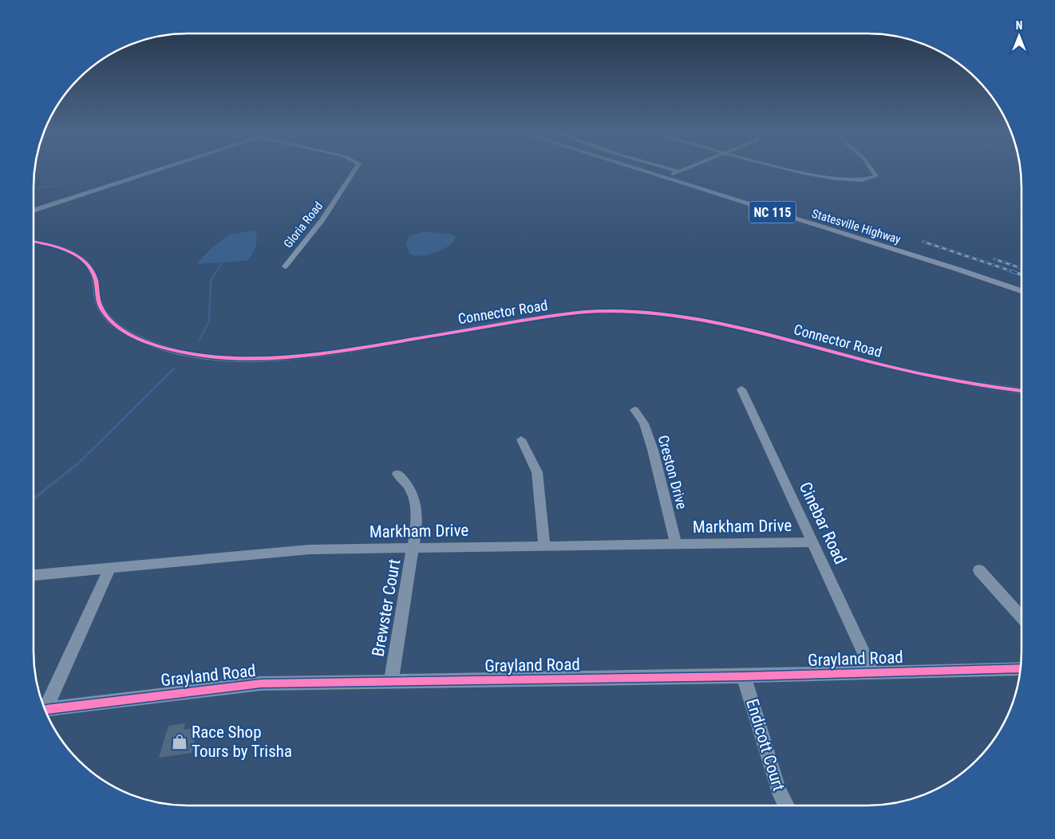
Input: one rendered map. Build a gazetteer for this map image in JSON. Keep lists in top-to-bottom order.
{
  "streets": {
    "main road": ["NC 115", "Statesville Highway"],
    "street": [
      "Gloria Road",
      "Connector Road",
      "Creston Drive",
      "Cinebar Road",
      "Markham Drive",
      "Brewster Court",
      "Grayland Road",
      "Endicott Court"
    ]
  },
  "crossings": [
    ["Creston Drive", "Markham Drive"],
    ["Cinebar Road", "Markham Drive"],
    ["Cinebar Road", "Grayland Road"],
    ["Markham Drive", "Brewster Court"],
    ["Brewster Court", "Grayland Road"],
    ["Grayland Road", "Endicott Court"]
  ],
  "places": {
    "shop": ["Race Shop Tours by Trisha"]
  },
  "north": "top"
}
